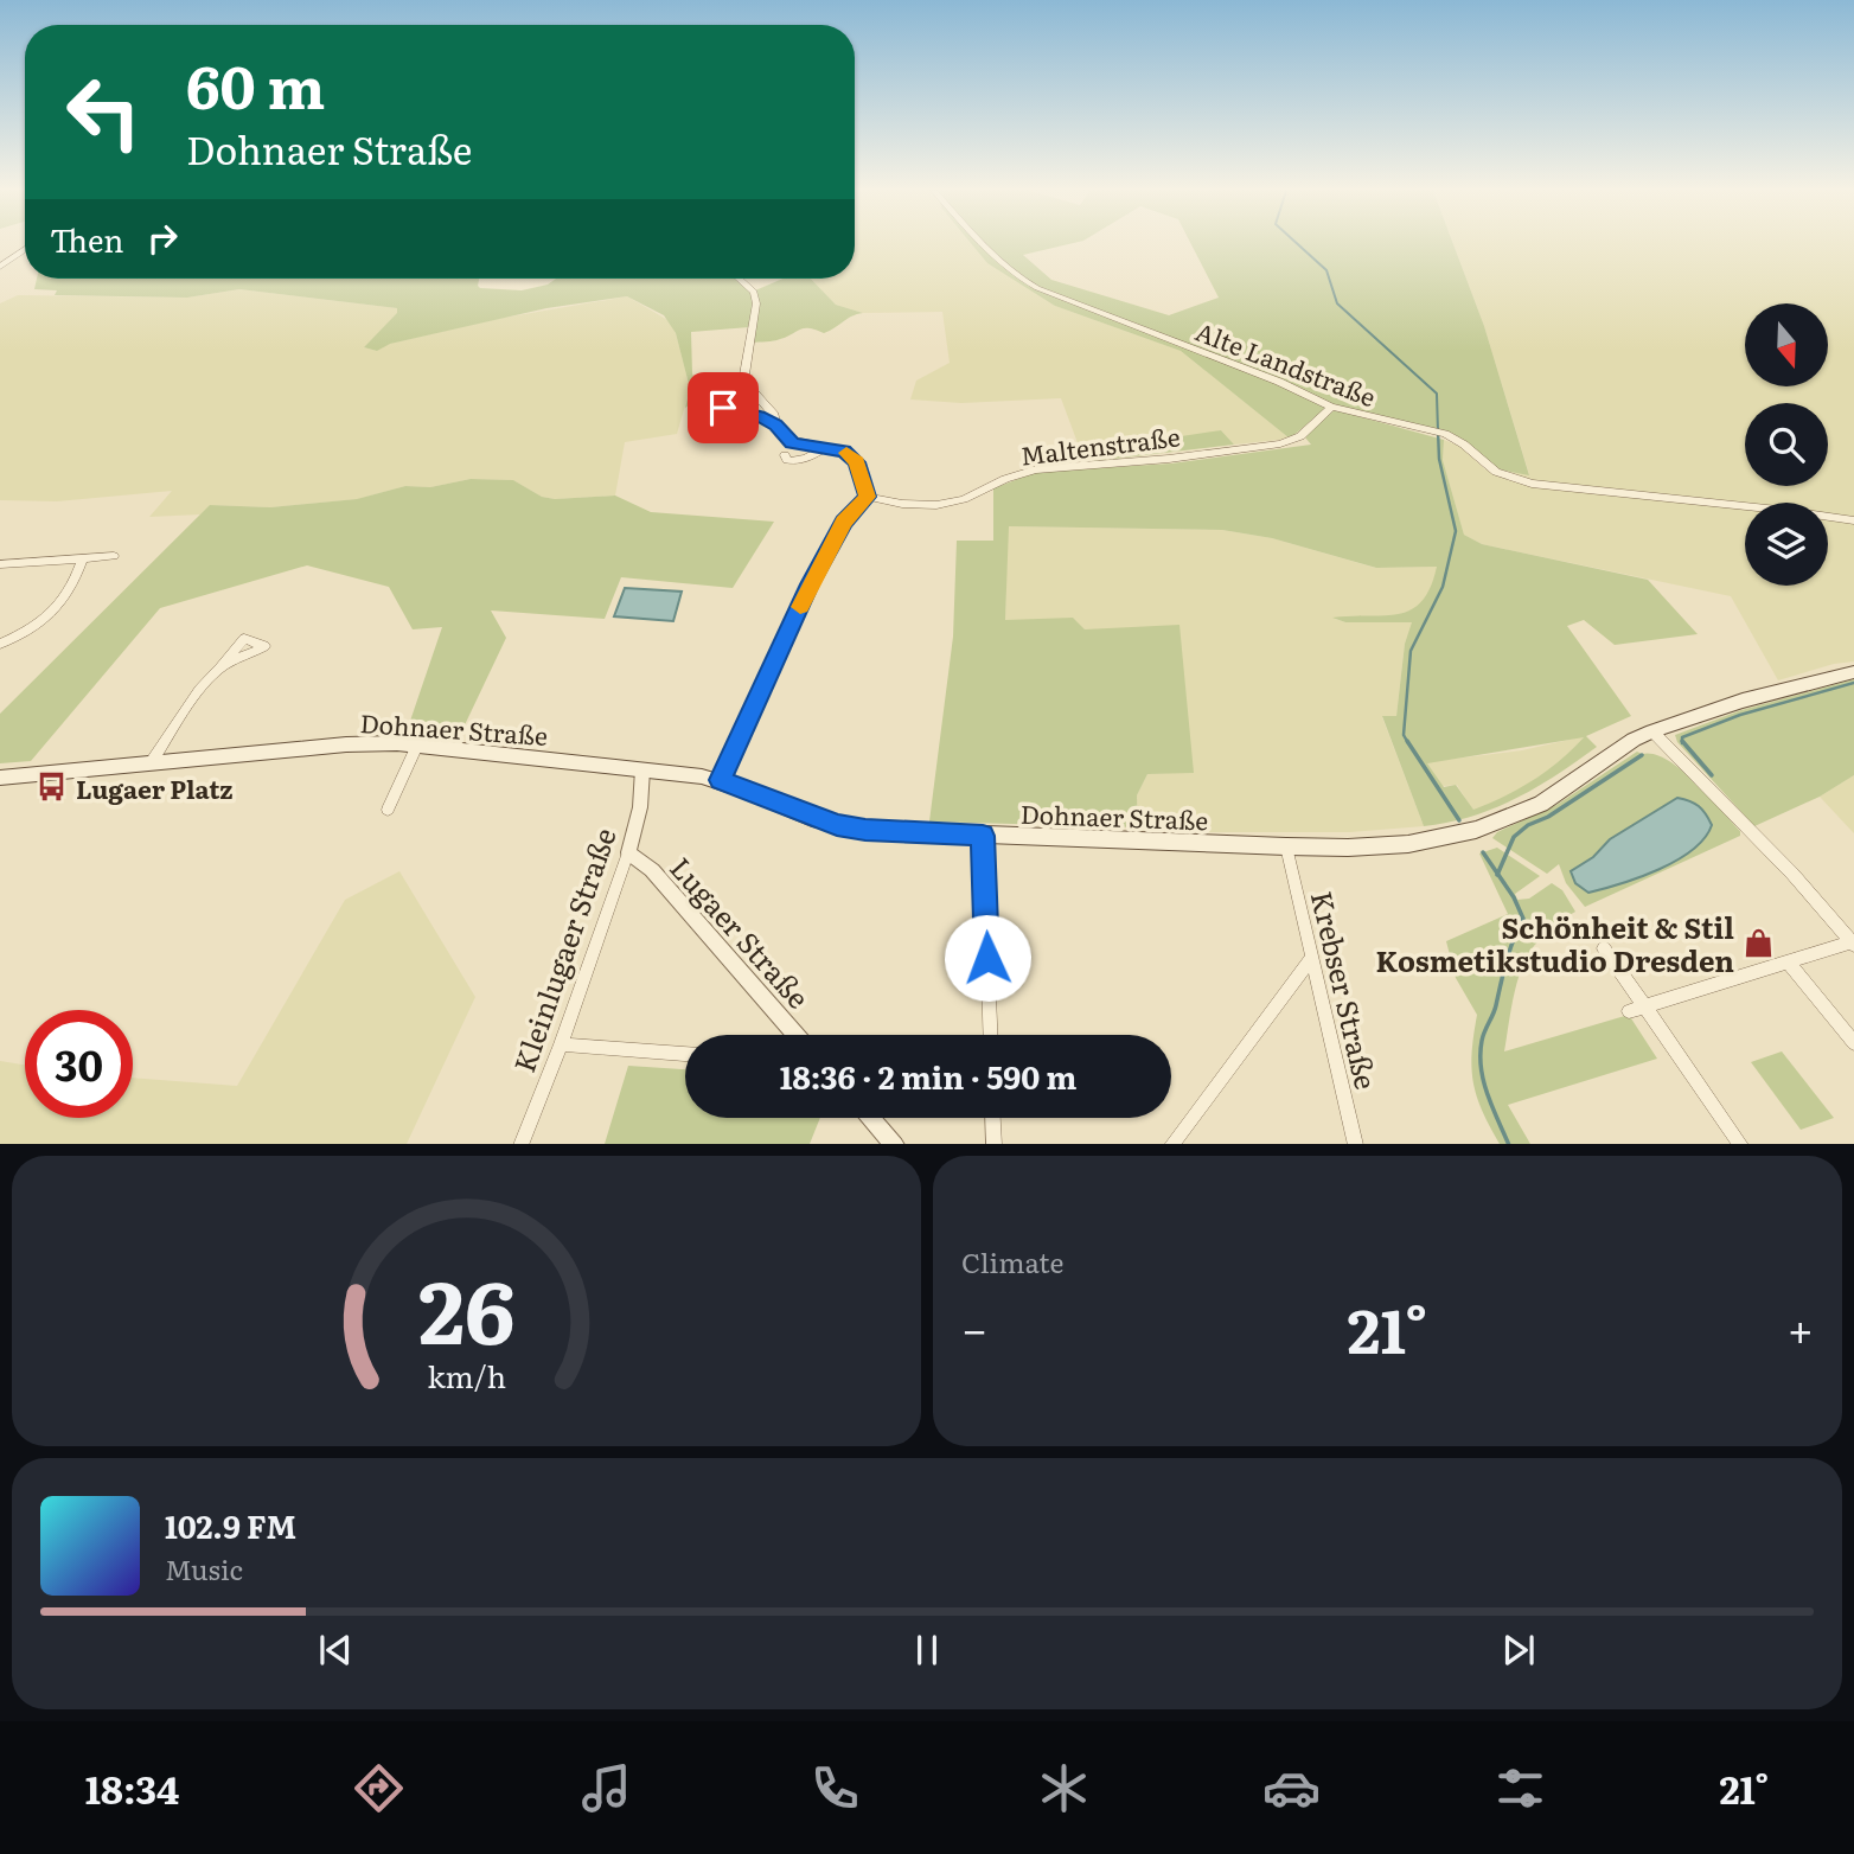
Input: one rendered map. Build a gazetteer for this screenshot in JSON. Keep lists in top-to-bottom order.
{
  "streets": {
    "main road": ["Dohnaer Straße"],
    "street": [
      "Alte Landstraße",
      "Maltenstraße",
      "Lugaer Straße",
      "Kleinlugaer Straße",
      "Krebser Straße"
    ]
  },
  "crossings": [
    ["Alte Landstraße", "Maltenstraße"],
    ["Dohnaer Straße", "Kleinlugaer Straße"],
    ["Dohnaer Straße", "Krebser Straße"],
    ["Lugaer Straße", "Kleinlugaer Straße"]
  ],
  "places": {
    "bus stop": ["Lugaer Platz"],
    "shop": ["Schönheit & Stil Kosmetikstudio Dresden"]
  },
  "north": "bottom",
  "page": {
    "turn": ["60 m", "Dohnaer Straße"],
    "then": "Then",
    "limit": "30",
    "trip": "18:36 · 2 min · 590 m",
    "tile": "Climate",
    "heat": ["−", "21°", "+"],
    "song": ["102.9 FM", "Music"],
    "tabs": ["18:34", "21°"],
    "gauge": ["26", "km/h"]
  }
}
